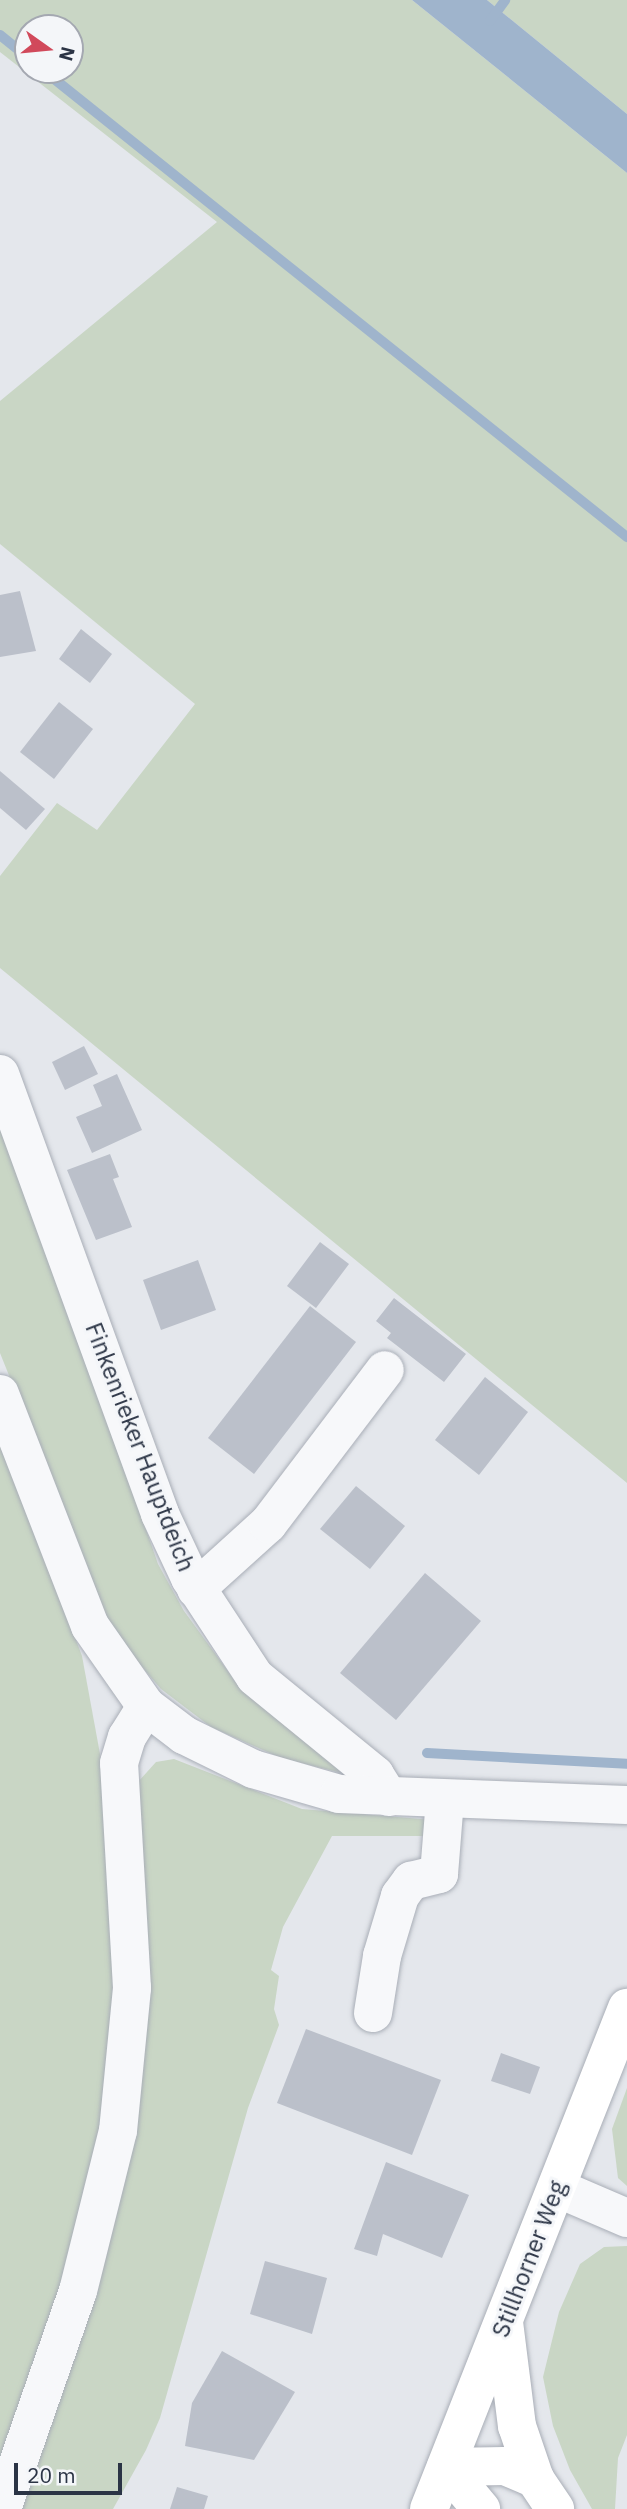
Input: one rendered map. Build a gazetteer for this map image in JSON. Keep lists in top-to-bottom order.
{
  "streets": {
    "main road": ["Stillhorner Weg"],
    "street": ["Finkenrieker Hauptdeich"]
  },
  "scale_bar": "20 m",
  "north": "right"
}
